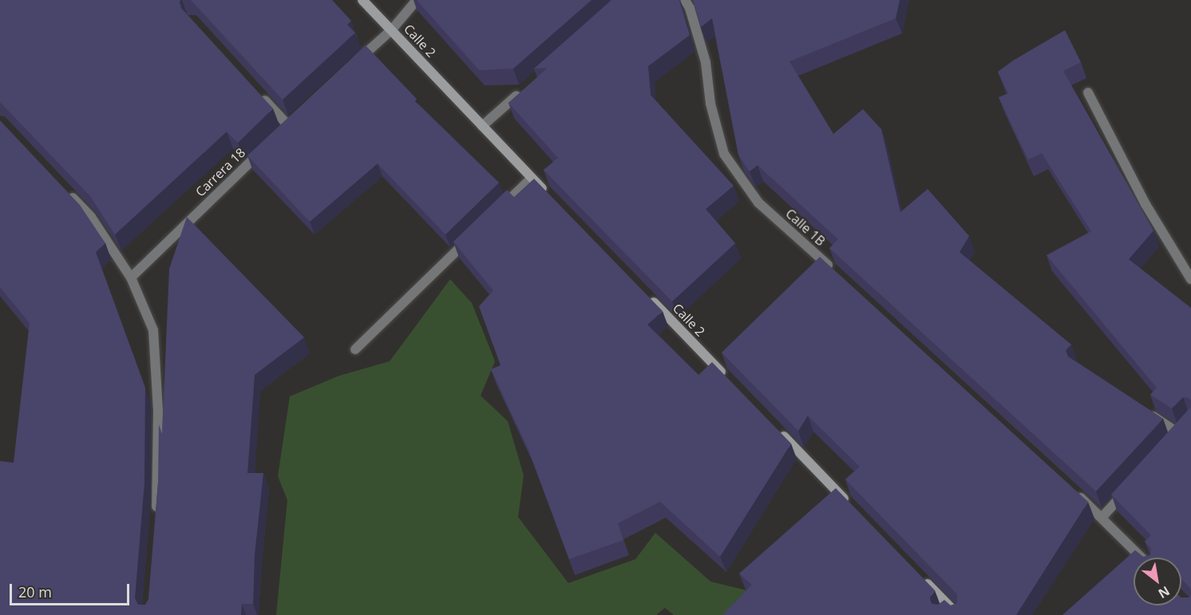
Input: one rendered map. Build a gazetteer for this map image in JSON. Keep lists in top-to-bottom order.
{
  "streets": {
    "street": ["Calle 2", "Carrera 18", "Calle 1B"]
  },
  "scale_bar": "20 m",
  "north": "bottom right"
}
